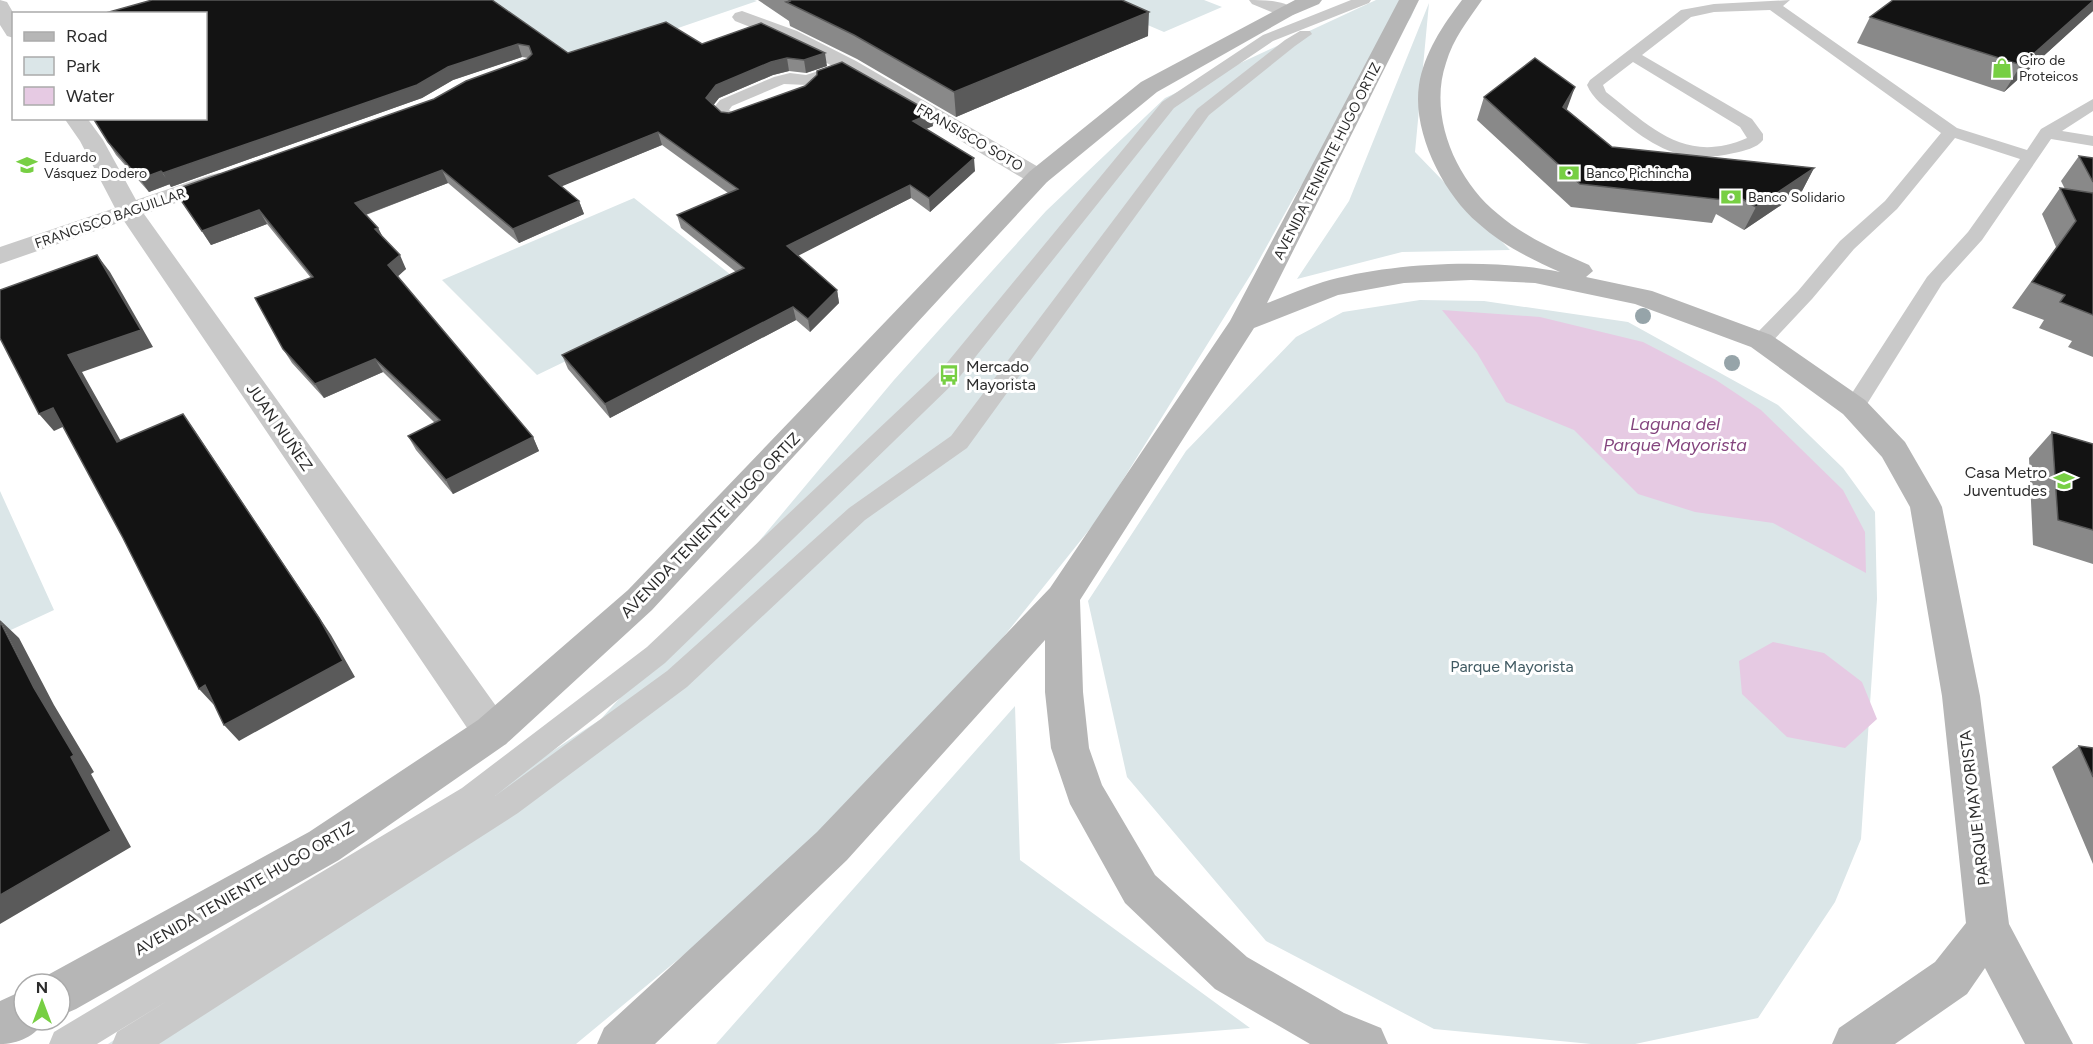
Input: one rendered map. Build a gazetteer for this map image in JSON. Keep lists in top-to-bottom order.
{
  "streets": {
    "main road": ["AVENIDA TENIENTE HUGO ORTIZ", "PARQUE MAYORISTA"],
    "street": ["FRANSISCO SOTO", "FRANCISCO BAGUILLAR", "JUAN NUÑEZ"]
  },
  "crossings": [
    ["FRANSISCO SOTO", "AVENIDA TENIENTE HUGO ORTIZ"],
    ["AVENIDA TENIENTE HUGO ORTIZ", "JUAN NUÑEZ"],
    ["AVENIDA TENIENTE HUGO ORTIZ", "PARQUE MAYORISTA"],
    ["FRANCISCO BAGUILLAR", "JUAN NUÑEZ"]
  ],
  "water": ["Laguna del Parque Mayorista"],
  "parks": ["Parque Mayorista"],
  "places": {
    "shop": ["Giro de Proteicos"],
    "school or university": ["Eduardo Vásquez Dodero", "Casa Metro Juventudes"],
    "bank": ["Banco Pichincha", "Banco Solidario"],
    "bus stop": ["Mercado Mayorista"]
  },
  "legend": ["Road", "Park", "Water"],
  "north": "top"
}
